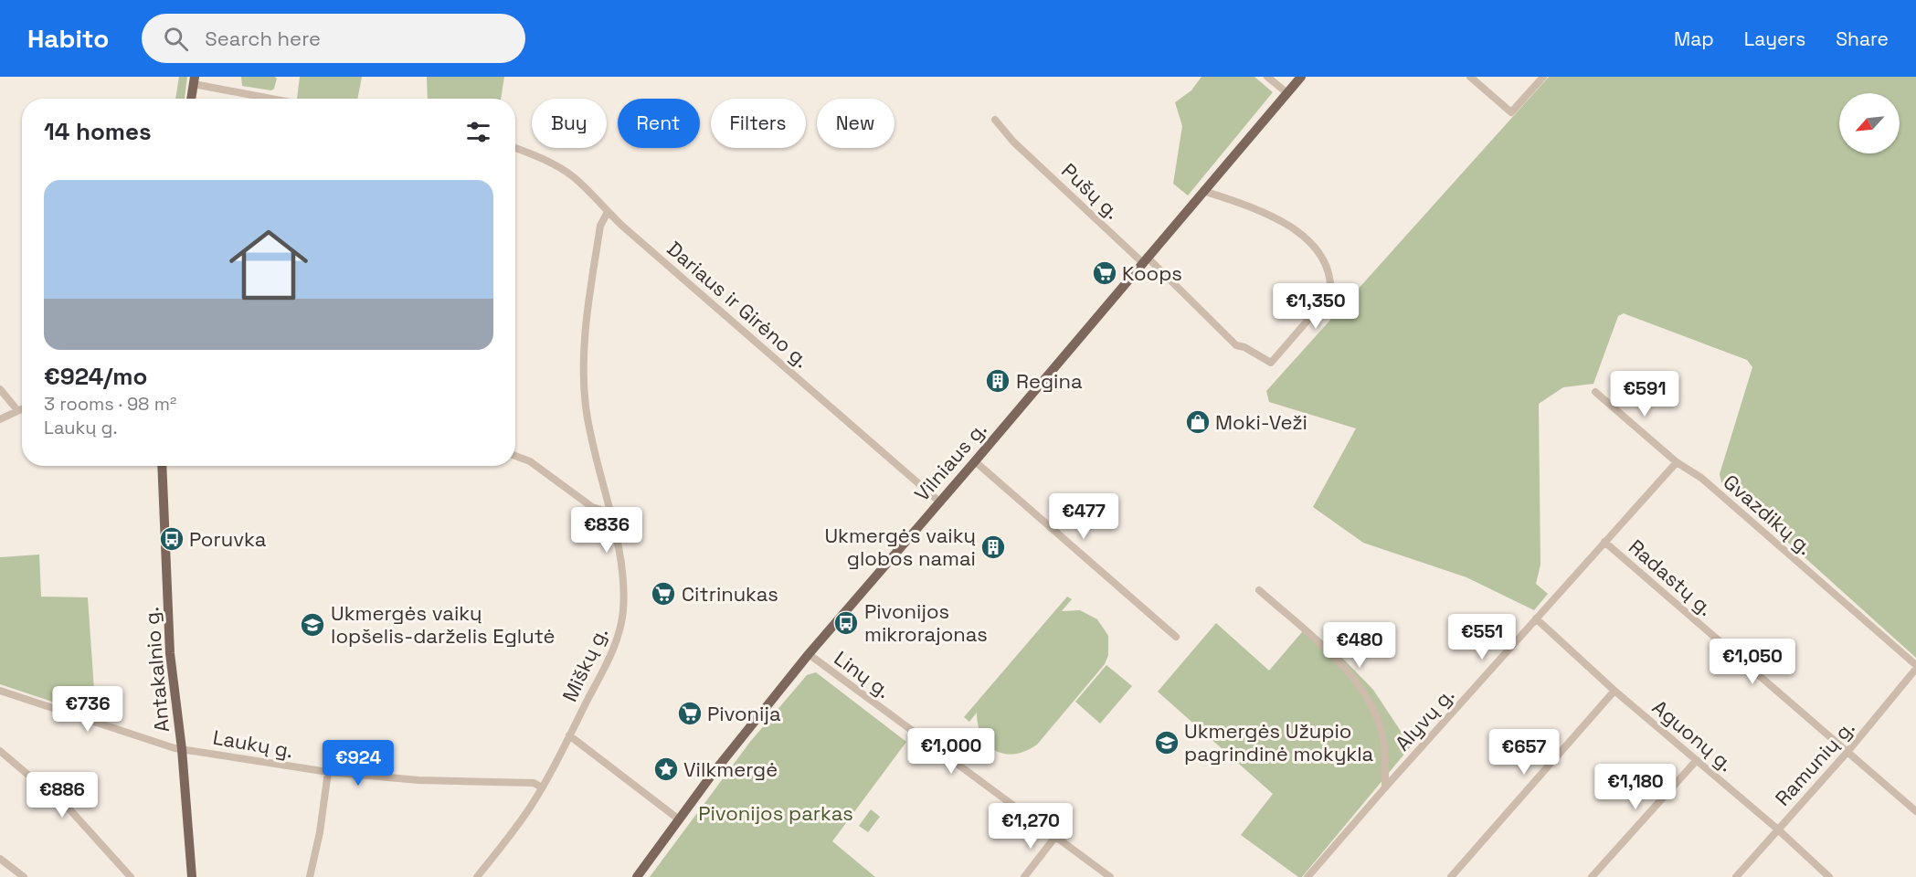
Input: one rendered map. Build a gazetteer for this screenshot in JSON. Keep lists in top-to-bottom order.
{
  "streets": {
    "main road": ["Vilniaus g.", "Antakalnio g."],
    "street": [
      "Pušų g.",
      "Dariaus ir Girėno g.",
      "Gvazdikų g.",
      "Radastų g.",
      "Miškų g.",
      "Linų g.",
      "Alyvų g.",
      "Aguonų g.",
      "Laukų g.",
      "Ramunių g."
    ]
  },
  "crossings": [
    ["Pušų g.", "Vilniaus g."],
    ["Dariaus ir Girėno g.", "Vilniaus g."],
    ["Dariaus ir Girėno g.", "Miškų g."],
    ["Vilniaus g.", "Linų g."],
    ["Gvazdikų g.", "Alyvų g."],
    ["Gvazdikų g.", "Ramunių g."],
    ["Radastų g.", "Alyvų g."],
    ["Radastų g.", "Ramunių g."],
    ["Miškų g.", "Laukų g."],
    ["Antakalnio g.", "Laukų g."],
    ["Alyvų g.", "Aguonų g."],
    ["Aguonų g.", "Ramunių g."]
  ],
  "parks": ["Pivonijos parkas"],
  "places": {
    "supermarket": ["Koops", "Citrinukas", "Pivonija"],
    "building": ["Regina", "Ukmergės vaikų globos namai"],
    "shop": ["Moki-Veži"],
    "bus stop": ["Poruvka", "Pivonijos mikrorajonas"],
    "school or university": ["Ukmergės vaikų lopšelis-darželis Eglutė", "Ukmergės Užupio pagrindinė mokykla"],
    "place": ["Vilkmergė"]
  },
  "north": "bottom left",
  "page": {
    "header": "Habito",
    "search": "Search here",
    "nav": ["Map", "Layers", "Share"],
    "chip": [
      "Buy",
      "Rent",
      "Filters",
      "New"
    ],
    "heading": "14 homes",
    "list": [
      {
        "name": "€924/mo",
        "note": "3 rooms · 98 m² · Laukų g."
      }
    ],
    "price": [
      "€1,350",
      "€591",
      "€477",
      "€836",
      "€551",
      "€480",
      "€1,050",
      "€736",
      "€1,000",
      "€657",
      "€924",
      "€1,180",
      "€886",
      "€1,270"
    ]
  }
}
